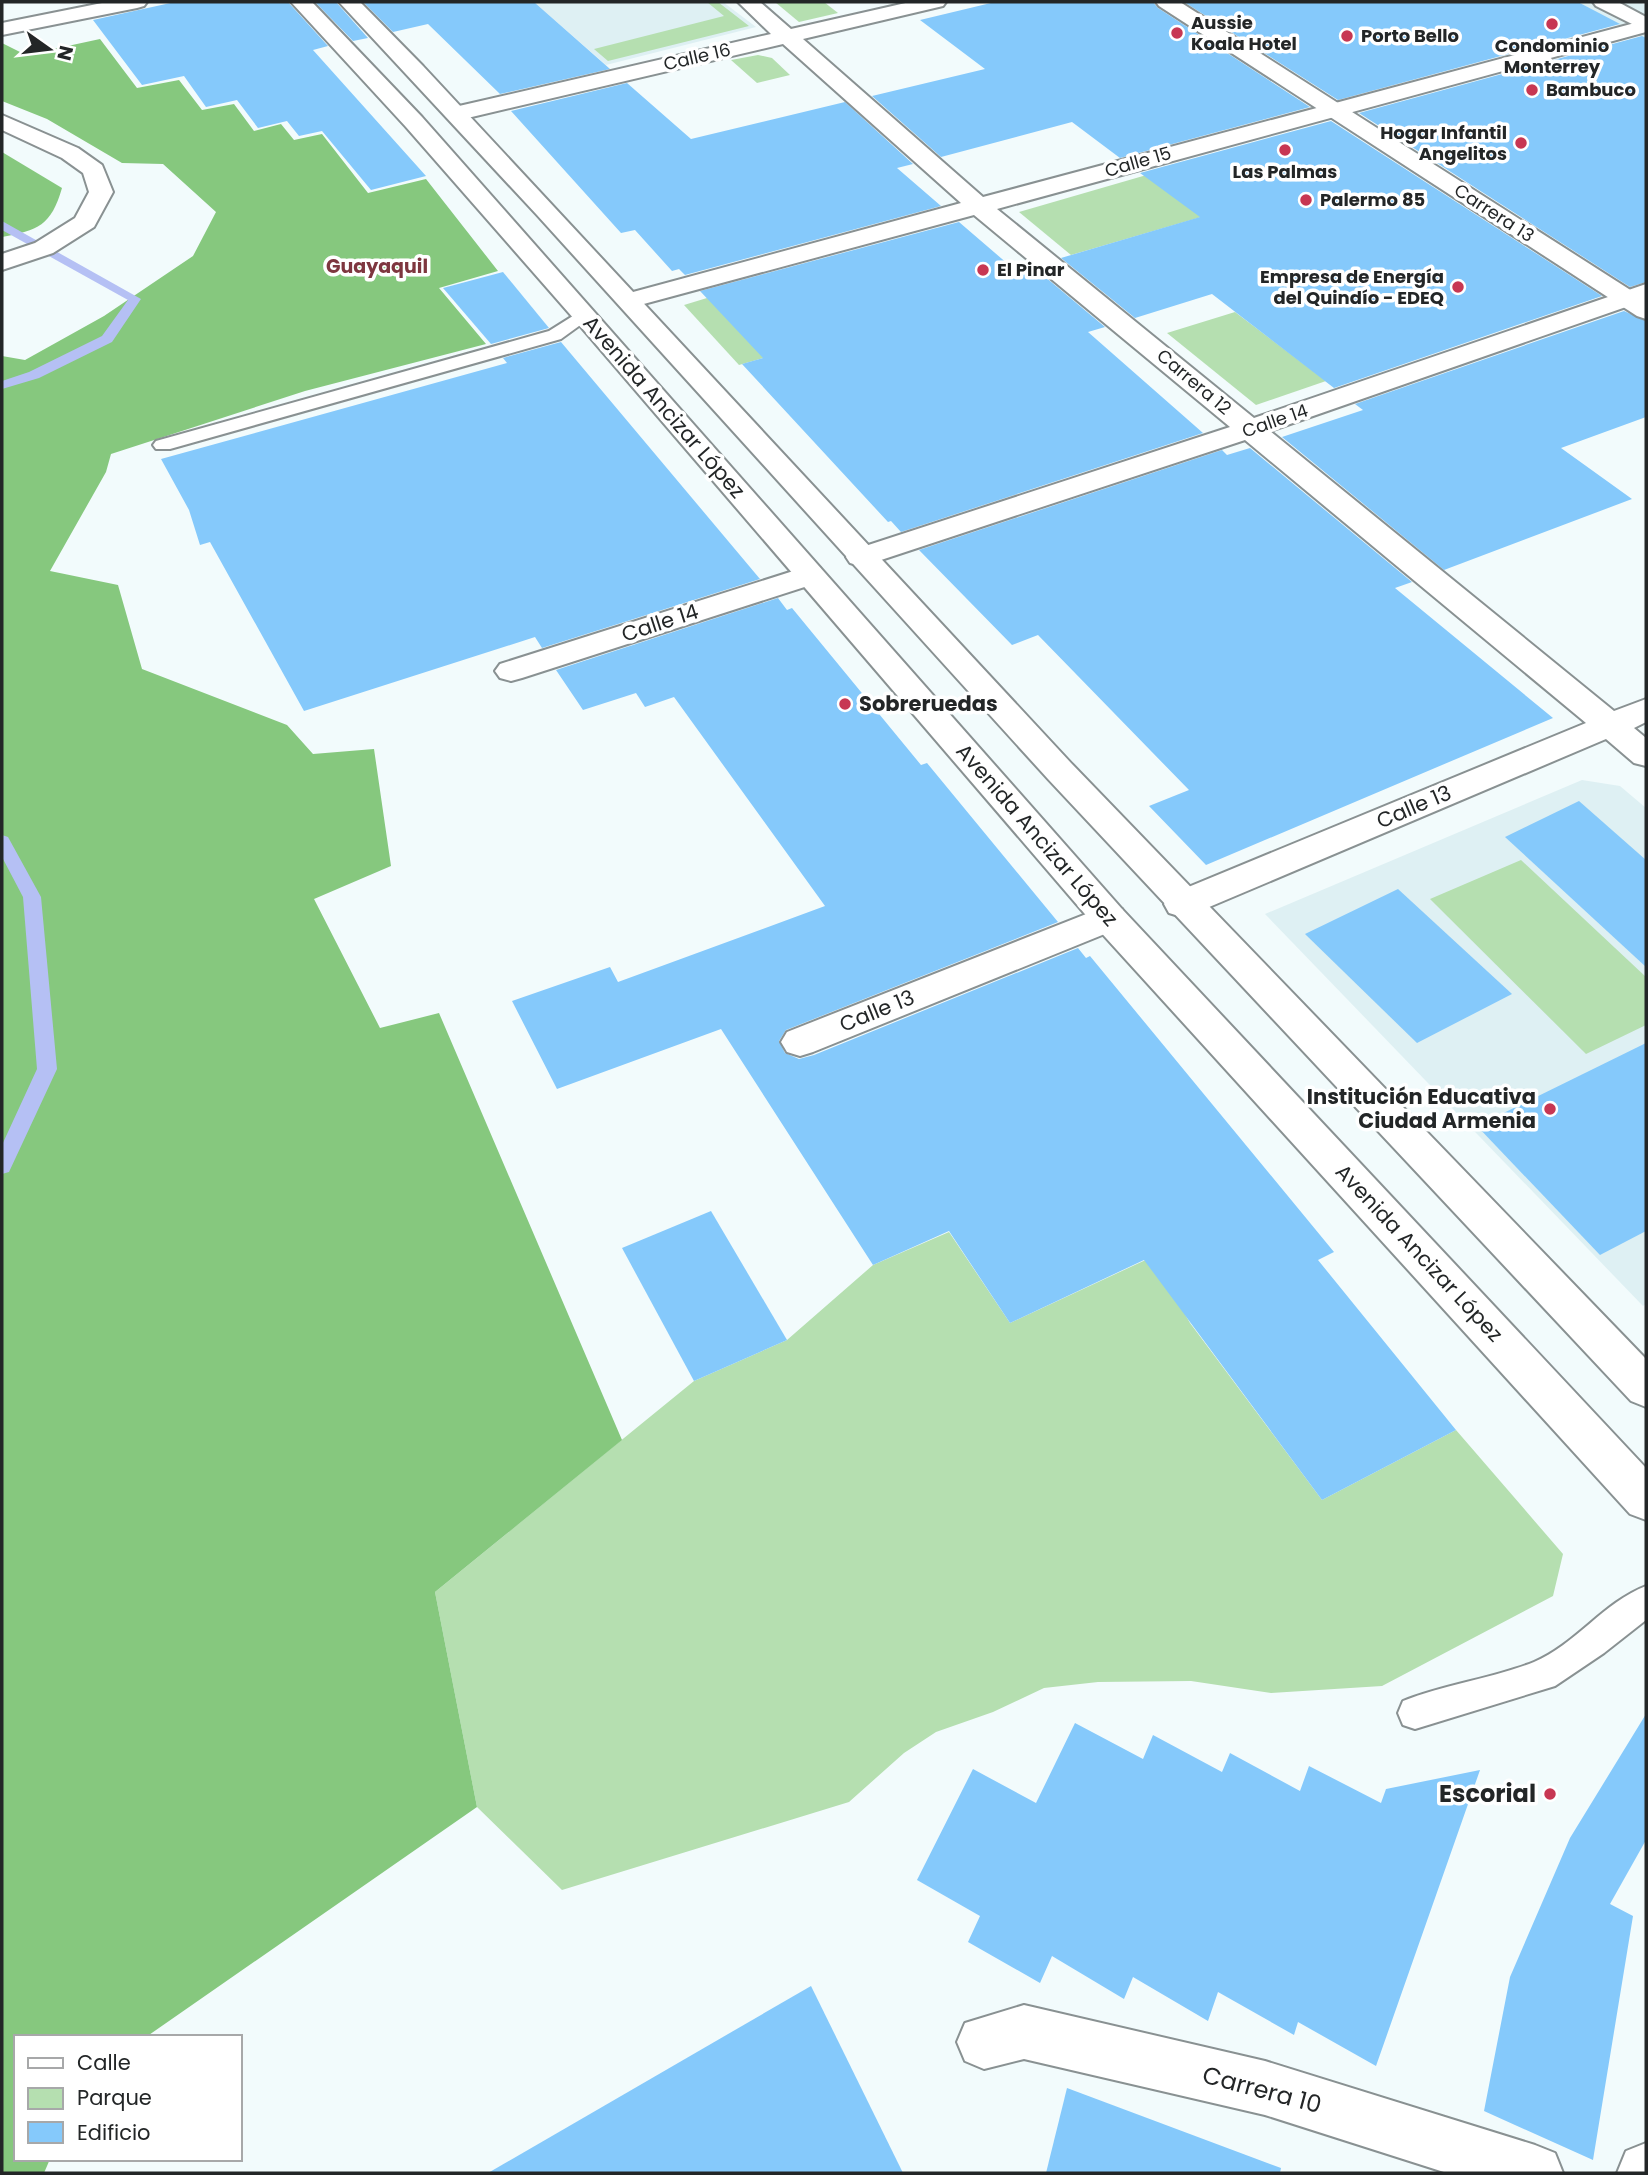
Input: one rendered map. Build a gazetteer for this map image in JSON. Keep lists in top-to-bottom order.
{
  "streets": {
    "street": [
      "Calle 16",
      "Calle 15",
      "Carrera 13",
      "Carrera 12",
      "Avenida Ancizar López",
      "Calle 14",
      "Calle 13",
      "Carrera 10"
    ]
  },
  "crossings": [
    ["Calle 16", "Carrera 12"],
    ["Calle 15", "Carrera 13"],
    ["Calle 15", "Carrera 12"],
    ["Carrera 13", "Calle 14"],
    ["Carrera 12", "Calle 14"],
    ["Carrera 12", "Calle 13"],
    ["Avenida Ancizar López", "Calle 14"],
    ["Avenida Ancizar López", "Calle 13"]
  ],
  "districts": ["Guayaquil"],
  "places": [
    "Condominio Monterrey",
    "Aussie Koala Hotel",
    "Porto Bello",
    "Bambuco",
    "Hogar Infantil Angelitos",
    "Las Palmas",
    "Palermo 85",
    "El Pinar",
    "Empresa de Energía del Quindío - EDEQ",
    "Sobreruedas",
    "Institución Educativa Ciudad Armenia",
    "Escorial"
  ],
  "legend": ["Calle", "Parque", "Edificio"],
  "north": "right"
}
